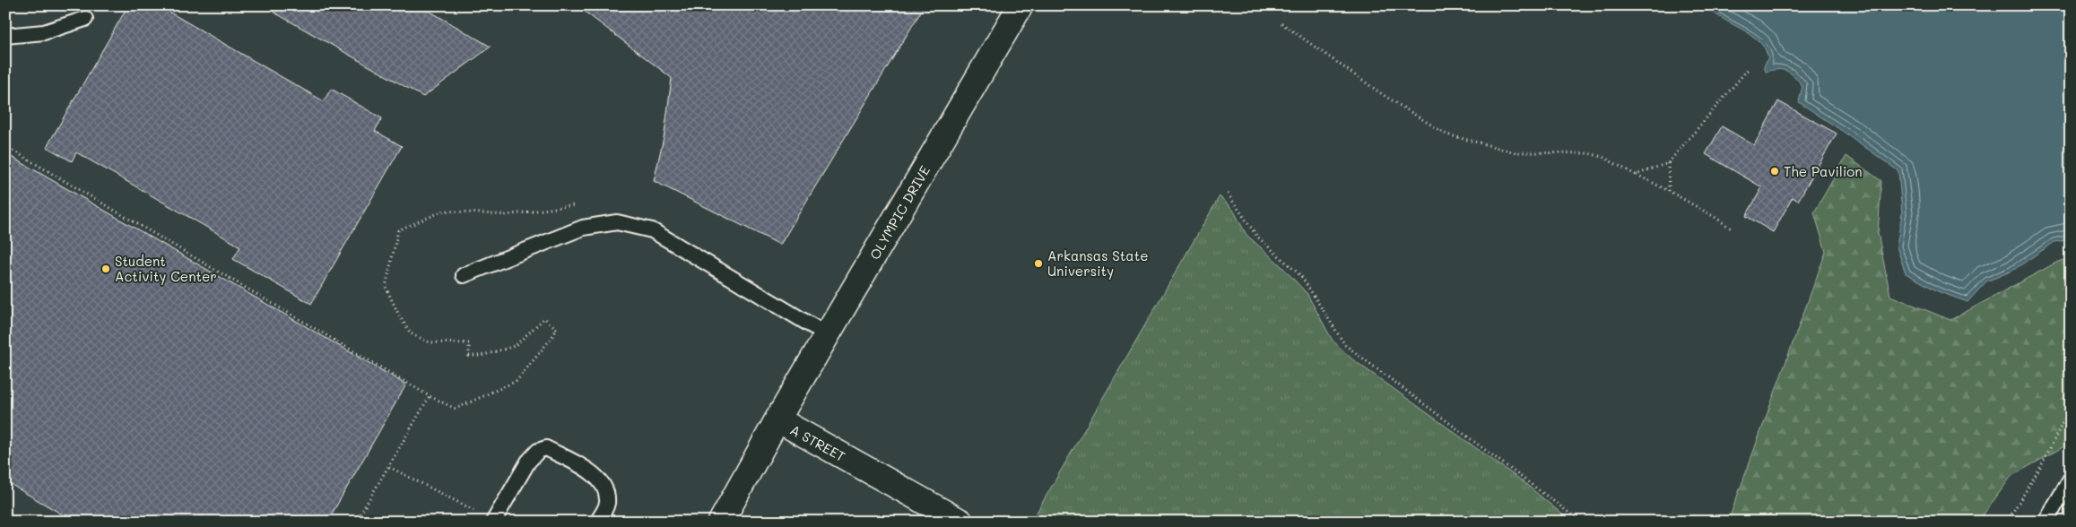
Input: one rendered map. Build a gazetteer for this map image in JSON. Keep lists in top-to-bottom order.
{
  "streets": {
    "street": ["OLYMPIC DRIVE", "A STREET"]
  },
  "crossings": [
    ["OLYMPIC DRIVE", "A STREET"]
  ],
  "places": ["The Pavilion", "Arkansas State University", "Student Activity Center"]
}
